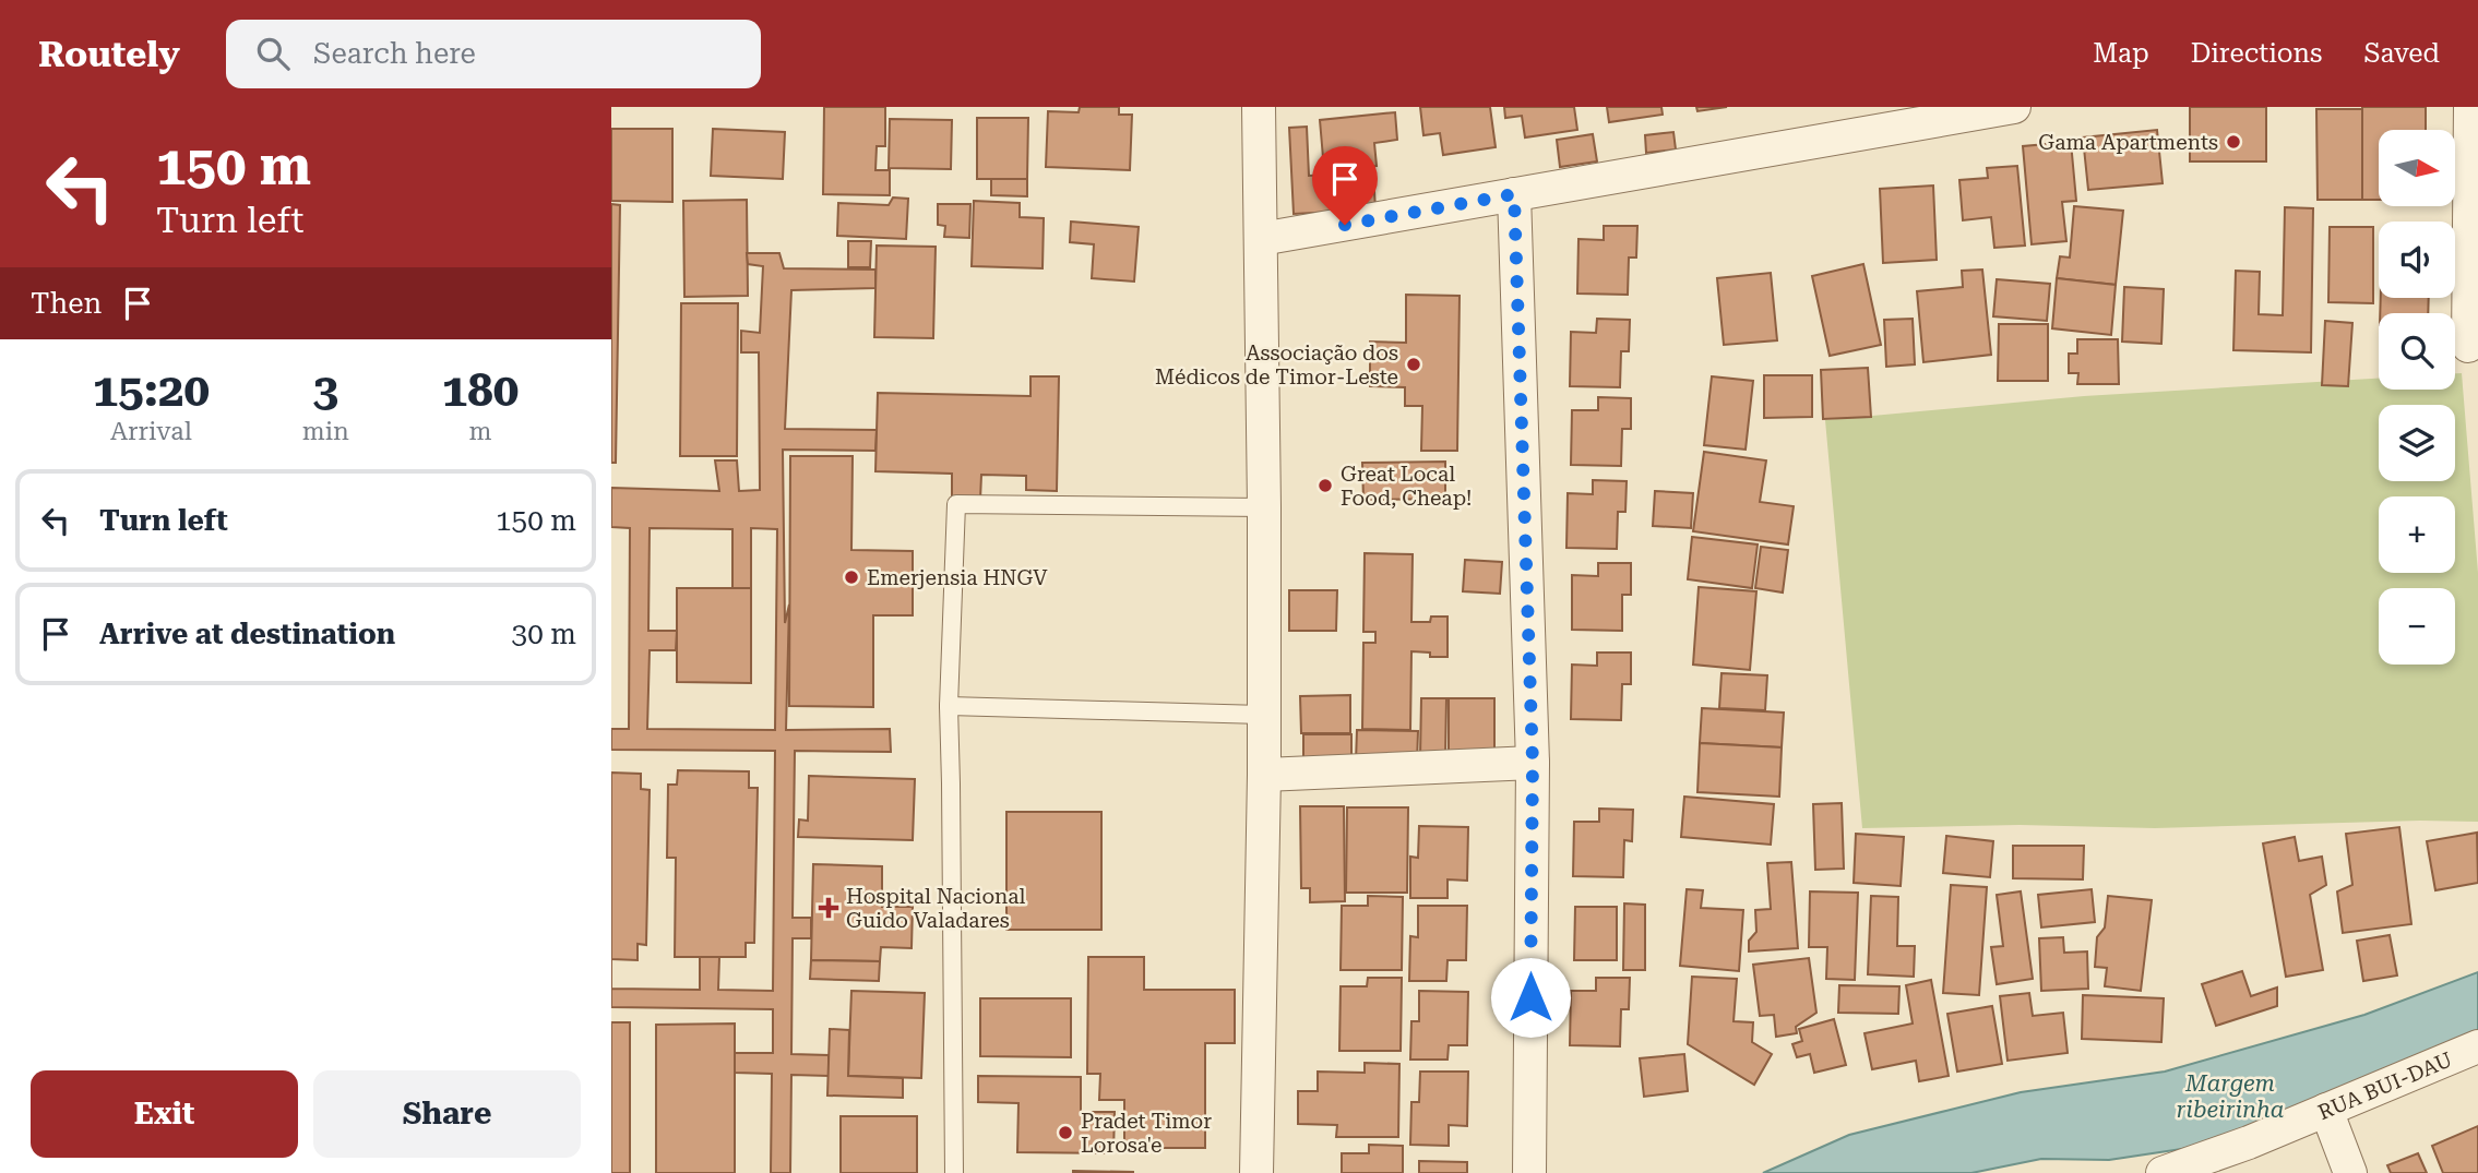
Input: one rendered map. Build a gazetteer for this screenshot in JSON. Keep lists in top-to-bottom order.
{
  "streets": {
    "street": ["RUA BUI-DAU"]
  },
  "water": ["Margem ribeirinha"],
  "places": {
    "other": [
      "Gama Apartments",
      "Associação dos Médicos de Timor-Leste",
      "Great Local Food, Cheap!",
      "Emerjensia HNGV",
      "Pradet Timor Lorosa'e"
    ],
    "health": ["Hospital Nacional Guido Valadares"]
  },
  "north": "right",
  "page": {
    "header": "Routely",
    "search": "Search here",
    "nav": ["Map", "Directions", "Saved"],
    "turn": ["150 m", "Turn left"],
    "map_buttons": ["+", "−"],
    "then": "Then",
    "eta": [
      "15:20",
      "Arrival",
      "3",
      "min",
      "180",
      "m"
    ],
    "list": [
      {
        "name": "Turn left",
        "value": "150 m"
      },
      {
        "name": "Arrive at destination",
        "value": "30 m"
      }
    ],
    "buttons": ["Exit", "Share"]
  }
}
